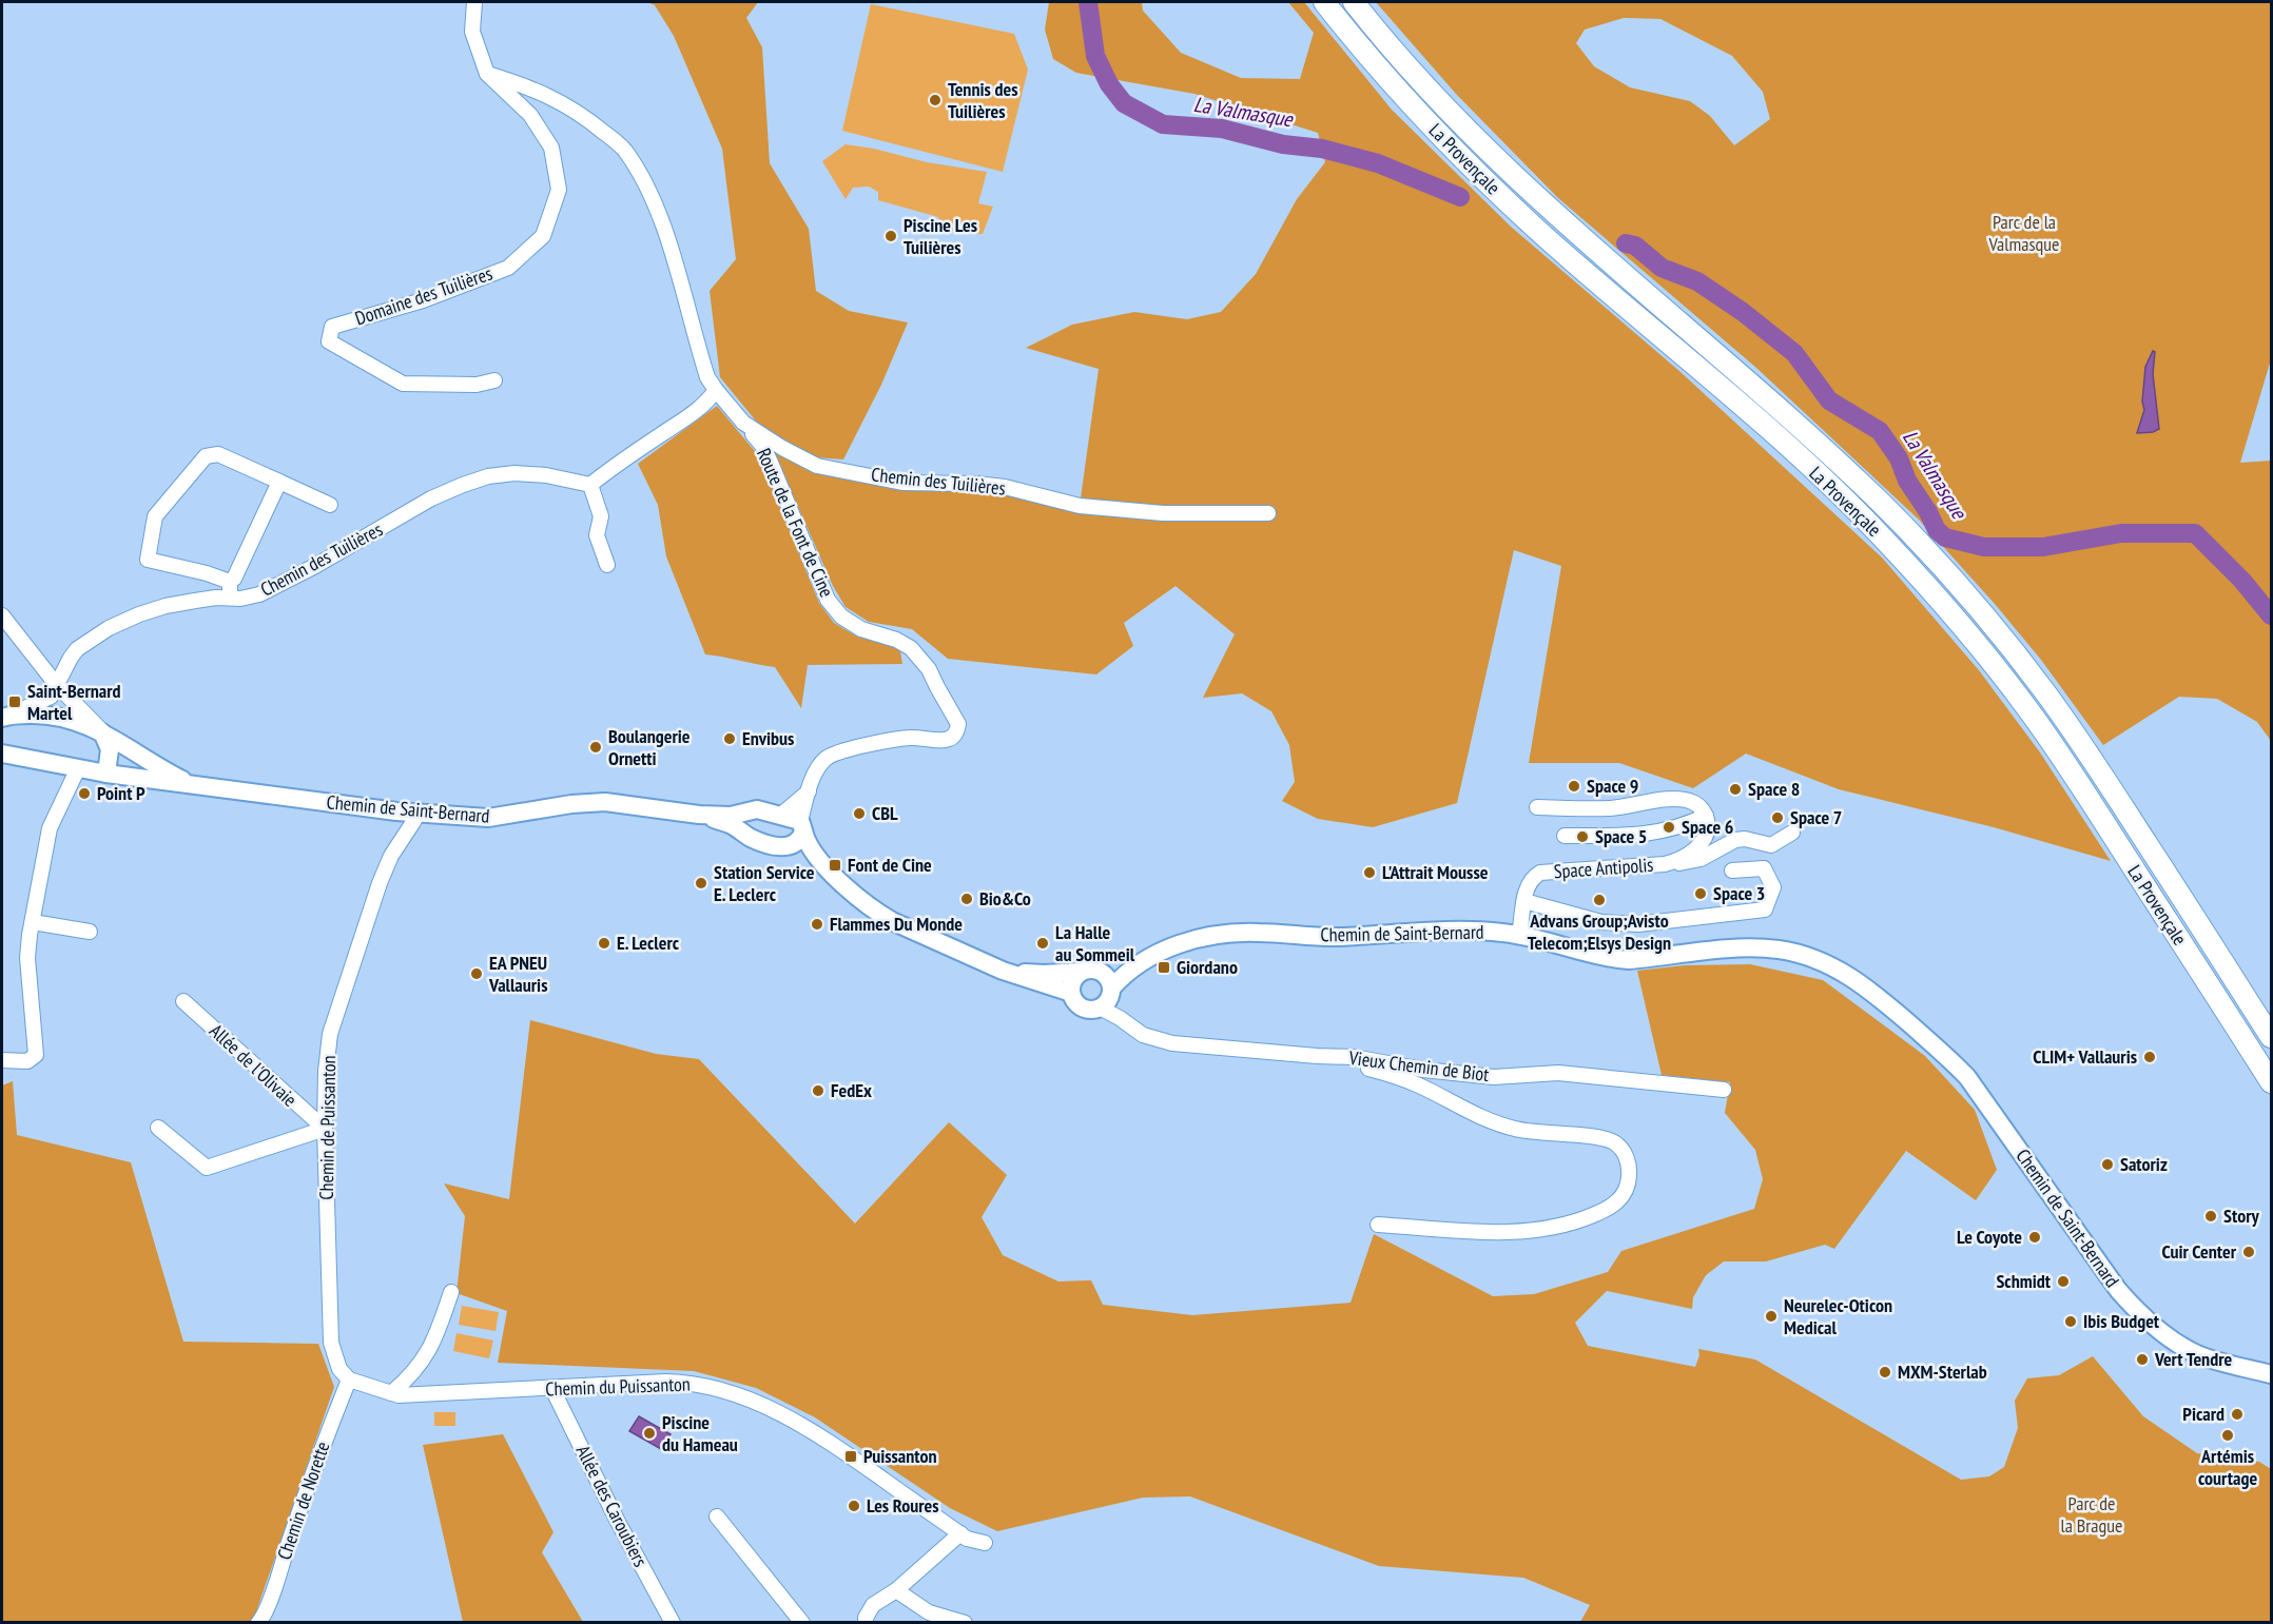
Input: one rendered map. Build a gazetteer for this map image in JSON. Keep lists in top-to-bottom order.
{
  "streets": {
    "highway": ["La Provençale"],
    "main road": ["Chemin de Saint-Bernard"],
    "street": [
      "Domaine des Tuilières",
      "Chemin des Tuilières",
      "Route de la Font de Cine",
      "Space Antipolis",
      "Allée de l'Olivaie",
      "Vieux Chemin de Biot",
      "Chemin de Puissanton",
      "Chemin du Puissanton",
      "Chemin de Norette",
      "Allée des Caroubiers"
    ]
  },
  "crossings": [
    ["Chemin des Tuilières", "Route de la Font de Cine"],
    ["Chemin des Tuilières", "Chemin de Saint-Bernard"],
    ["Route de la Font de Cine", "Chemin de Saint-Bernard"],
    ["Chemin de Saint-Bernard", "Space Antipolis"],
    ["Chemin de Saint-Bernard", "Vieux Chemin de Biot"],
    ["Chemin de Saint-Bernard", "Chemin de Puissanton"],
    ["Allée de l'Olivaie", "Chemin de Puissanton"],
    ["Chemin de Puissanton", "Chemin du Puissanton"],
    ["Chemin de Puissanton", "Chemin de Norette"],
    ["Chemin du Puissanton", "Chemin de Norette"],
    ["Chemin du Puissanton", "Allée des Caroubiers"]
  ],
  "water": ["La Valmasque"],
  "parks": ["Parc de la Valmasque", "Parc de la Brague"],
  "places": {
    "other": [
      "Tennis des Tuilières",
      "Piscine Les Tuilières",
      "Envibus",
      "Boulangerie Ornetti",
      "Space 9",
      "Space 8",
      "Point P",
      "CBL",
      "Space 7",
      "Space 6",
      "Space 5",
      "L'Attrait Mousse",
      "Station Service E. Leclerc",
      "Space 3",
      "Bio&Co",
      "Advans Group;Avisto Telecom;Elsys Design",
      "Flammes Du Monde",
      "E. Leclerc",
      "La Halle au Sommeil",
      "EA PNEU Vallauris",
      "CLIM+ Vallauris",
      "FedEx",
      "Satoriz",
      "Story",
      "Le Coyote",
      "Cuir Center",
      "Schmidt",
      "Neurelec-Oticon Medical",
      "Ibis Budget",
      "Vert Tendre",
      "MXM-Sterlab",
      "Picard",
      "Piscine du Hameau",
      "Artémis courtage",
      "Les Roures"
    ],
    "transit": [
      "Saint-Bernard Martel",
      "Font de Cine",
      "Giordano",
      "Puissanton"
    ]
  }
}
